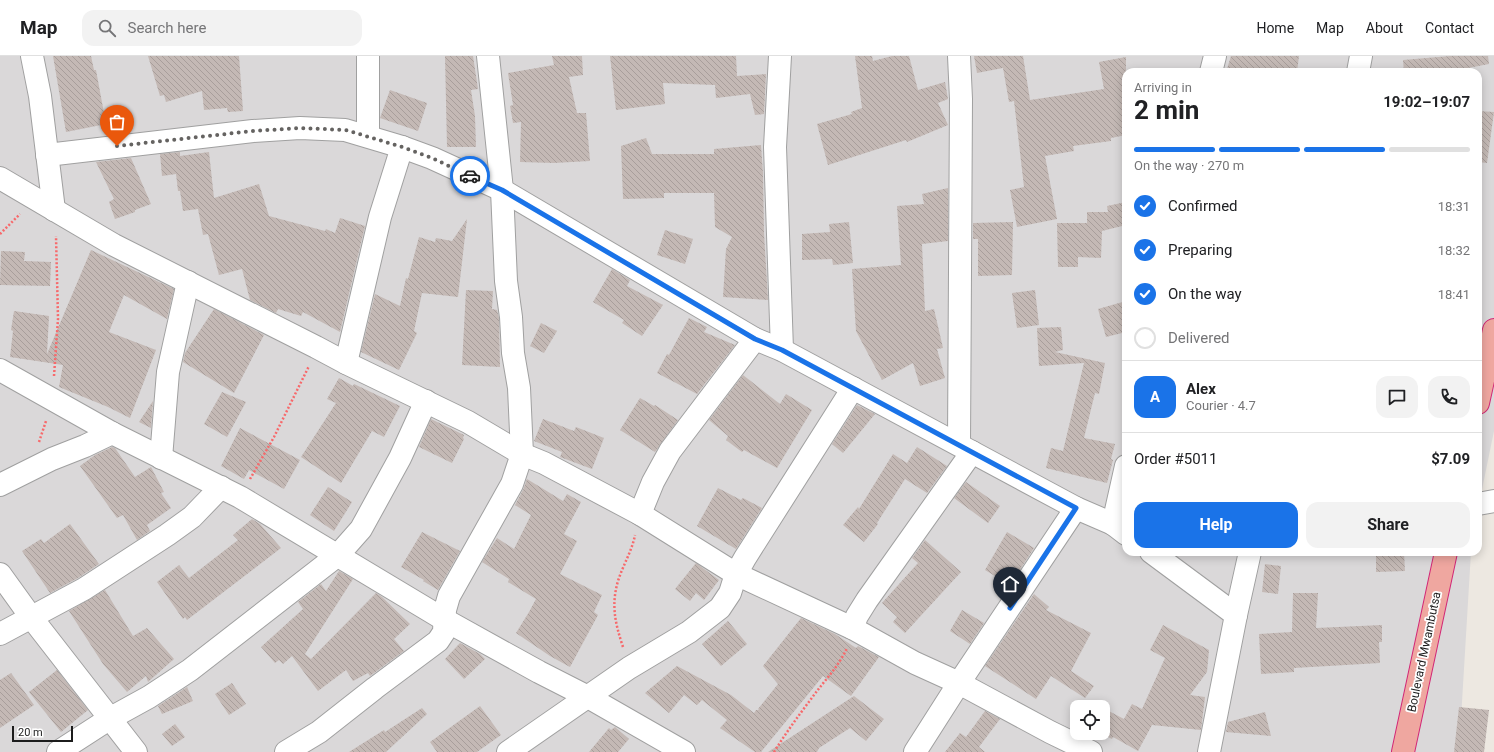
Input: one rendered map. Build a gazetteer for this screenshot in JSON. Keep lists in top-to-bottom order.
{
  "streets": {
    "highway": ["Boulevard Mwambutsa"]
  },
  "scale_bar": "20 m",
  "page": {
    "header": "Map",
    "search": "Search here",
    "nav": [
      "Home",
      "Map",
      "About",
      "Contact"
    ],
    "heading": ["2 min", "Arriving in", "19:02–19:07"],
    "panel": [
      "Alex",
      "Courier · 4.7",
      "Order #5011",
      "$7.09"
    ],
    "bar": "On the way · 270 m",
    "list": [
      ["Confirmed", "18:31"],
      ["Preparing", "18:32"],
      ["On the way", "18:41"],
      "Delivered"
    ],
    "round": "A",
    "buttons": ["Help", "Share"],
    "scale": "20 m"
  }
}
